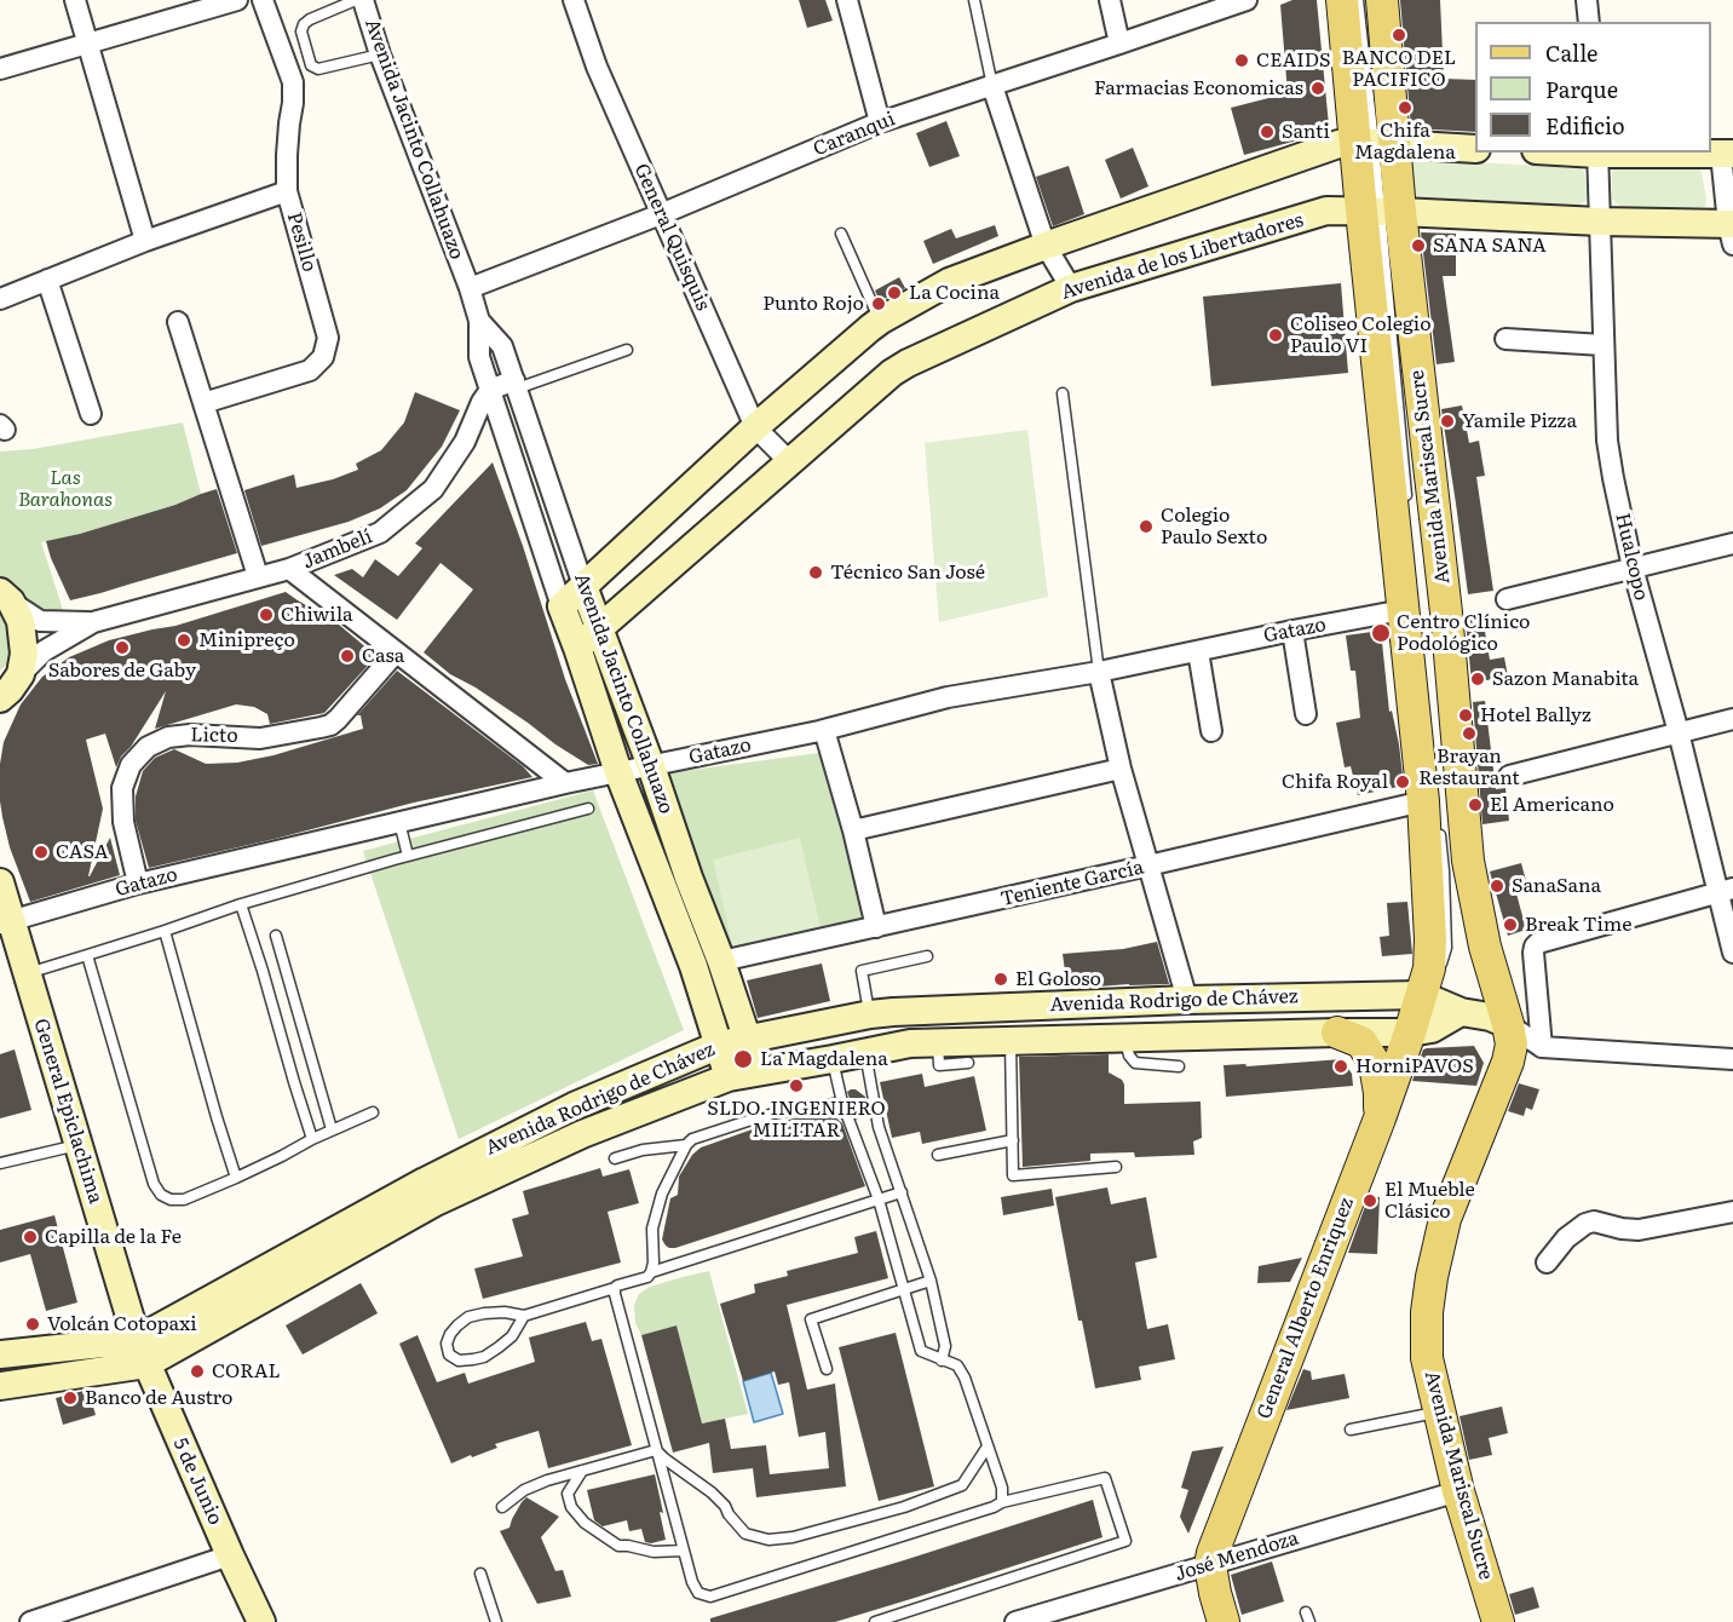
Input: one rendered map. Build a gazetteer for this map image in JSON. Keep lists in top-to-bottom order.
{
  "streets": {
    "main road": ["Avenida Mariscal Sucre", "General Alberto Enriquez"],
    "street": [
      "Caranqui",
      "Avenida Jacinto Collahuazo",
      "General Quisquis",
      "Pesillo",
      "Avenida de los Libertadores",
      "Jambelí",
      "Hualcopo",
      "Gatazo",
      "Licto",
      "Teniente García",
      "Avenida Rodrigo de Chávez",
      "General Epiclachima",
      "5 de Junio",
      "José Mendoza"
    ]
  },
  "crossings": [
    ["Caranqui", "Avenida Jacinto Collahuazo"],
    ["Caranqui", "General Quisquis"],
    ["Avenida Jacinto Collahuazo", "Avenida de los Libertadores"],
    ["Avenida Jacinto Collahuazo", "Jambelí"],
    ["Avenida Jacinto Collahuazo", "Gatazo"],
    ["Avenida Jacinto Collahuazo", "Teniente García"],
    ["Avenida Jacinto Collahuazo", "Avenida Rodrigo de Chávez"],
    ["General Quisquis", "Avenida de los Libertadores"],
    ["Avenida de los Libertadores", "Avenida Mariscal Sucre"],
    ["Avenida de los Libertadores", "Hualcopo"],
    ["Avenida Mariscal Sucre", "Gatazo"],
    ["Avenida Mariscal Sucre", "Teniente García"],
    ["Avenida Mariscal Sucre", "Avenida Rodrigo de Chávez"],
    ["Avenida Mariscal Sucre", "General Alberto Enriquez"],
    ["Avenida Mariscal Sucre", "José Mendoza"],
    ["Gatazo", "Licto"],
    ["Gatazo", "General Epiclachima"],
    ["Avenida Rodrigo de Chávez", "General Epiclachima"],
    ["Avenida Rodrigo de Chávez", "General Alberto Enriquez"],
    ["Avenida Rodrigo de Chávez", "5 de Junio"],
    ["General Epiclachima", "5 de Junio"],
    ["General Alberto Enriquez", "José Mendoza"]
  ],
  "parks": ["Las Barahonas"],
  "places": [
    "BANCO DEL PACIFICO",
    "CEAIDS",
    "Farmacias Economicas",
    "Chifa Magdalena",
    "Santi",
    "SANA SANA",
    "La Cocina",
    "Punto Rojo",
    "Coliseo Colegio Paulo VI",
    "Yamile Pizza",
    "Colegio Paulo Sexto",
    "Técnico San José",
    "Chiwila",
    "Centro Clínico Podológico",
    "Minipreço",
    "Sabores de Gaby",
    "Casa",
    "Sazon Manabita",
    "Hotel Ballyz",
    "Brayan Restaurant",
    "Chifa Royal",
    "El Americano",
    "CASA",
    "SanaSana",
    "Break Time",
    "El Goloso",
    "La Magdalena",
    "HorniPAVOS",
    "SLDO. INGENIERO MILITAR",
    "El Mueble Clásico",
    "Capilla de la Fe",
    "Volcán Cotopaxi",
    "CORAL",
    "Banco de Austro"
  ],
  "legend": ["Calle", "Parque", "Edificio"]
}
